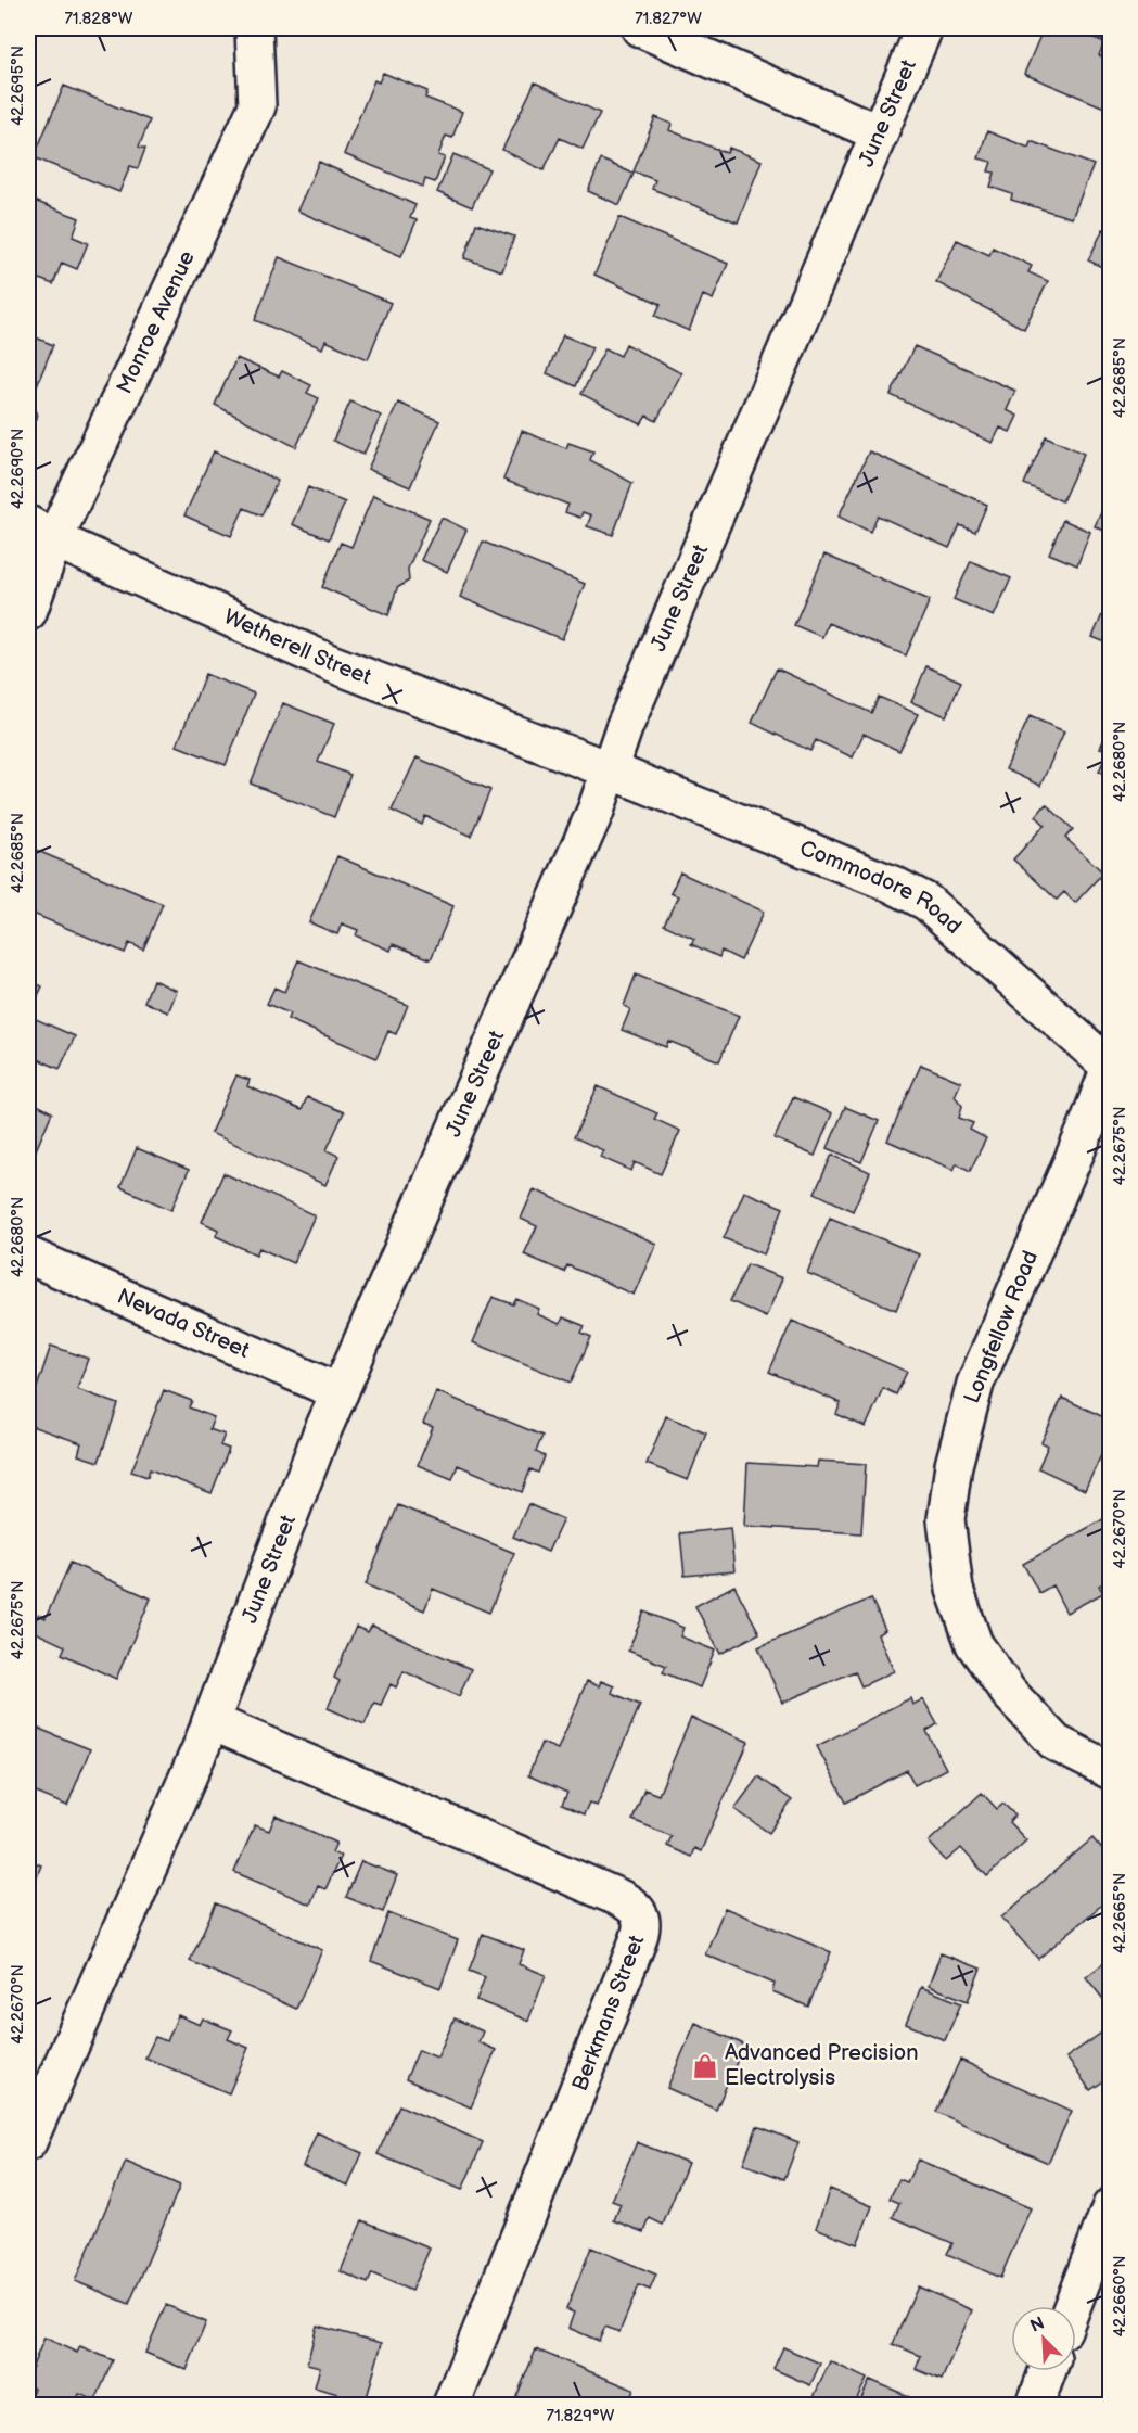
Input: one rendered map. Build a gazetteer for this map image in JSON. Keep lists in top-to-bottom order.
{
  "streets": {
    "street": [
      "June Street",
      "Monroe Avenue",
      "Wetherell Street",
      "Commodore Road",
      "Nevada Street",
      "Longfellow Road",
      "Berkmans Street"
    ]
  },
  "crossings": [
    ["June Street", "Wetherell Street"],
    ["June Street", "Commodore Road"],
    ["June Street", "Nevada Street"],
    ["June Street", "Berkmans Street"],
    ["Monroe Avenue", "Wetherell Street"],
    ["Wetherell Street", "Commodore Road"],
    ["Commodore Road", "Longfellow Road"]
  ],
  "places": {
    "shop": ["Advanced Precision Electrolysis"]
  },
  "north": "top left",
  "coordinates": [
    "71.828°W",
    "71.827°W",
    "42.2695°N",
    "42.2685°N",
    "42.2690°N",
    "42.2680°N",
    "42.2675°N",
    "42.2670°N",
    "42.2665°N",
    "42.2660°N",
    "71.829°W"
  ]
}
